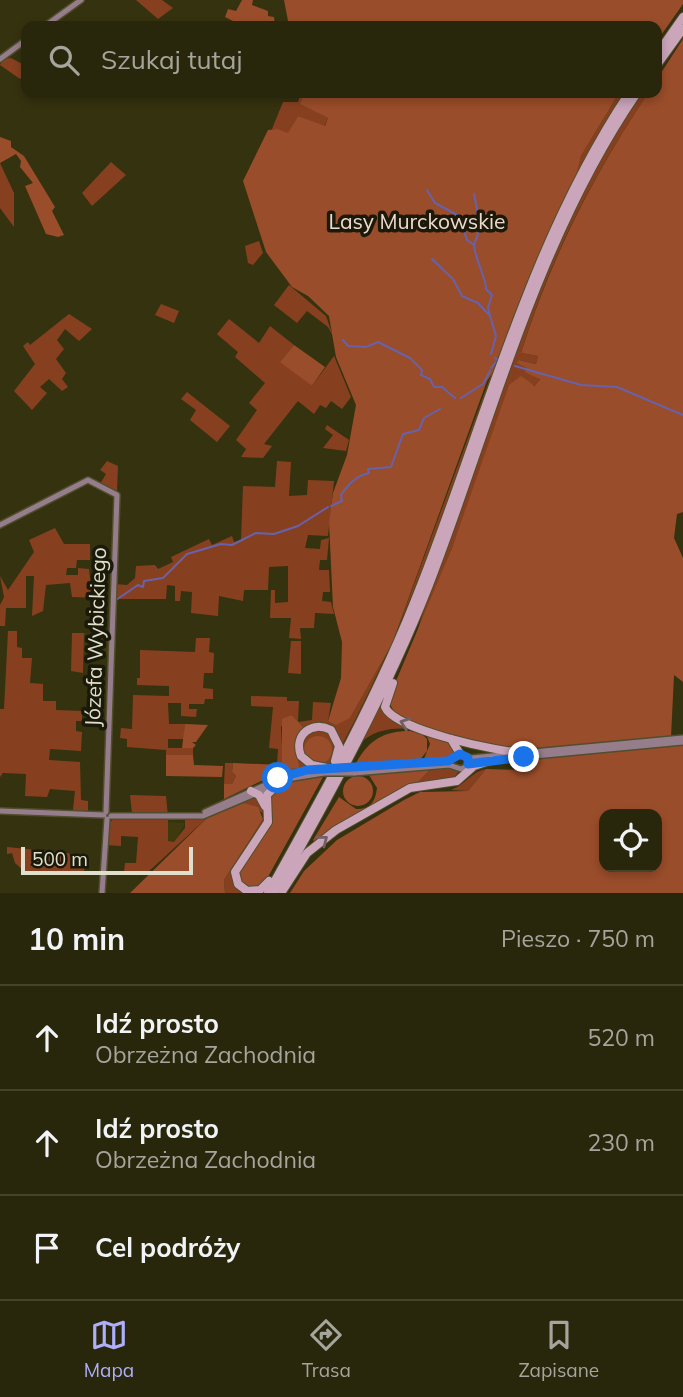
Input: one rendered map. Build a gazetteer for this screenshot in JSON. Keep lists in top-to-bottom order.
{
  "streets": {
    "street": ["Józefa Wybickiego"]
  },
  "parks": ["Lasy Murckowskie"],
  "scale_bar": "500 m",
  "page": {
    "search": "Szukaj tutaj",
    "scale": "500 m",
    "heading": ["10 min", "Pieszo · 750 m"],
    "list": [
      ["Idź prosto", "Obrzeżna Zachodnia", "520 m"],
      ["Idź prosto", "Obrzeżna Zachodnia", "230 m"],
      "Cel podróży"
    ],
    "nav": ["Mapa", "Trasa", "Zapisane"]
  }
}
